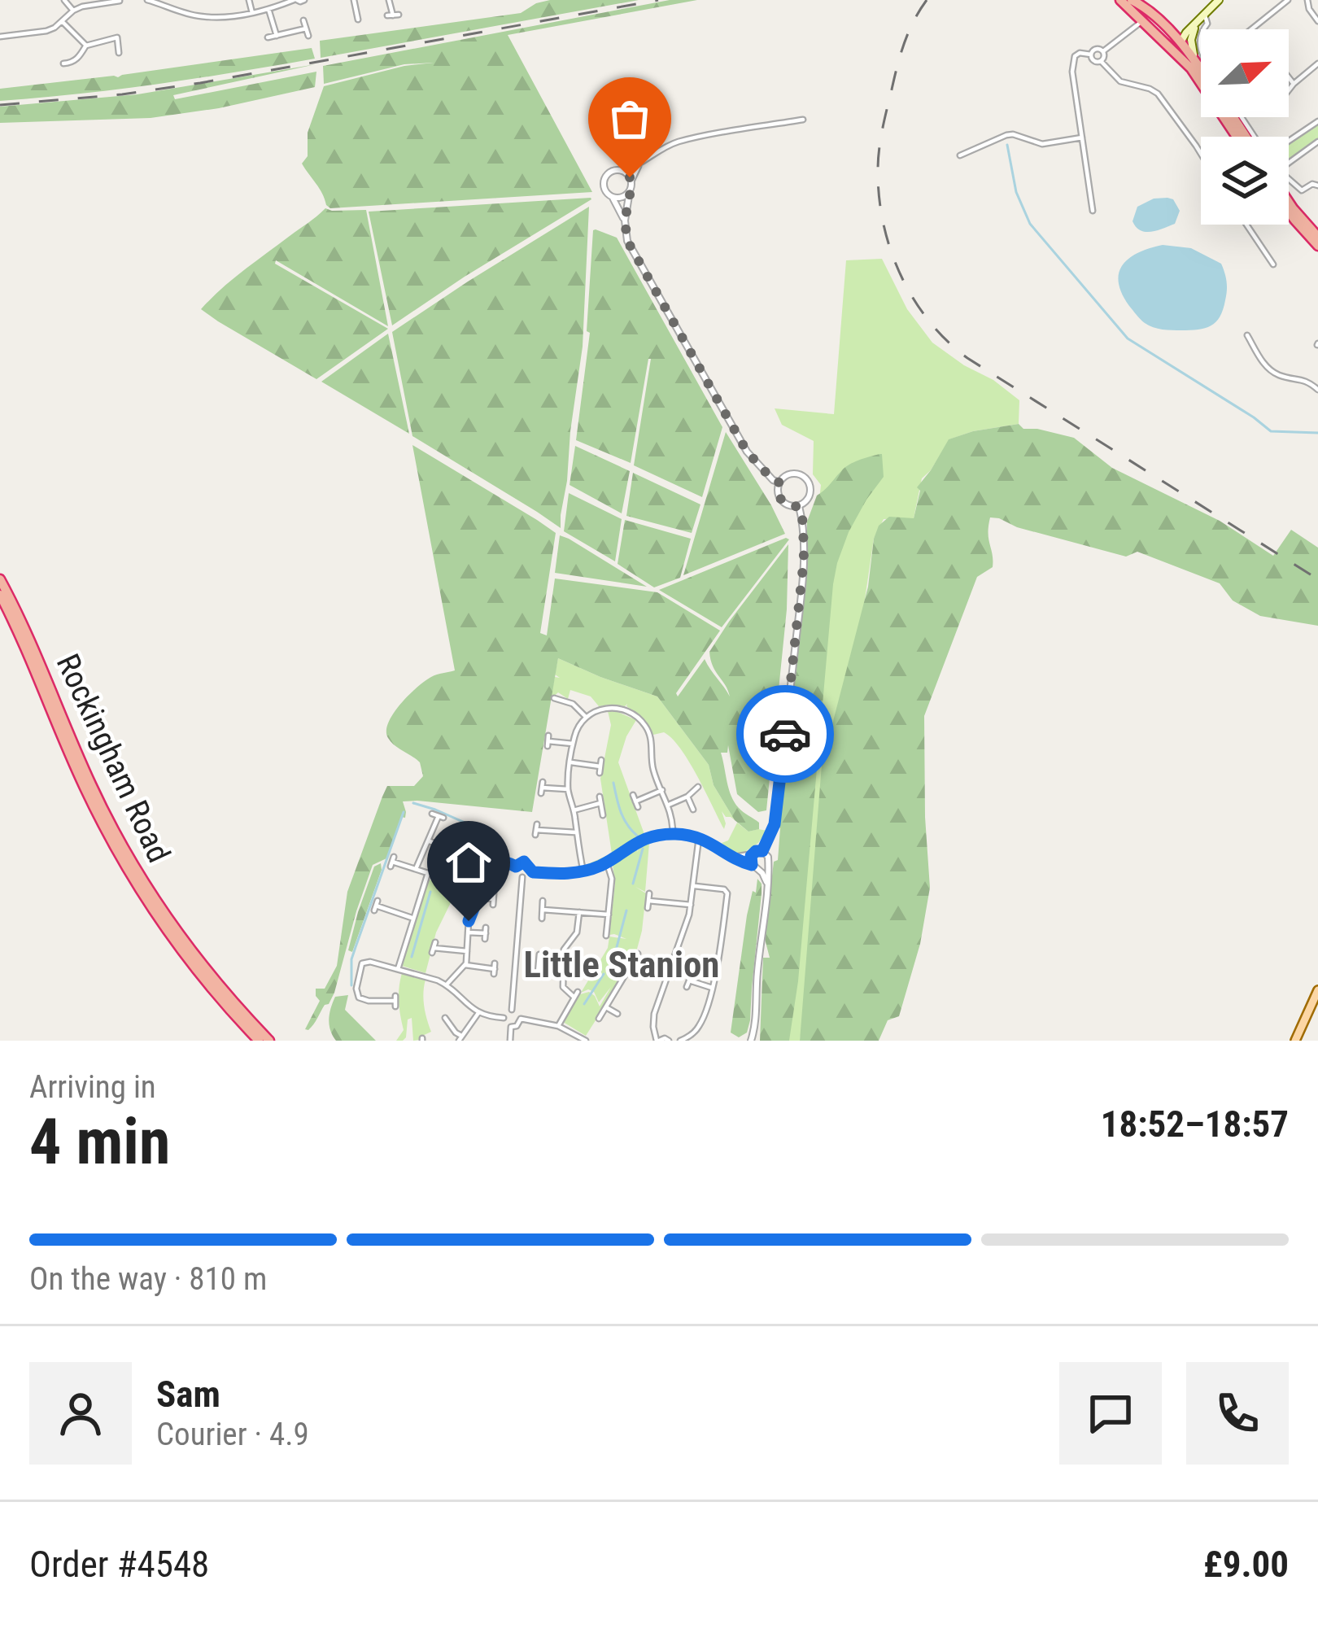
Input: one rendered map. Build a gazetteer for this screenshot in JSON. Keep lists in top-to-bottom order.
{
  "streets": {
    "highway": ["Rockingham Road"]
  },
  "districts": ["Little Stanion"],
  "north": "top right",
  "page": {
    "heading": ["4 min", "Arriving in", "18:52–18:57"],
    "panel": [
      "Sam",
      "Courier · 4.9",
      "Order #4548",
      "£9.00"
    ],
    "bar": "On the way · 810 m"
  }
}
